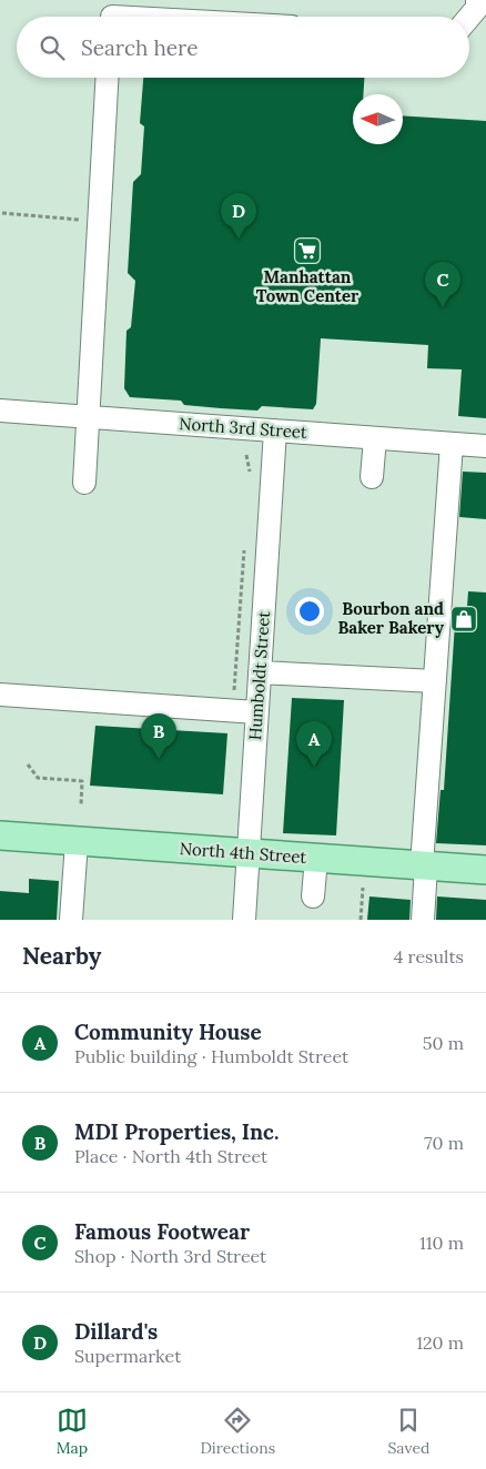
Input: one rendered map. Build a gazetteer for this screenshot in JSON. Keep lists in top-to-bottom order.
{
  "streets": {
    "main road": ["North 4th Street"],
    "street": ["North 3rd Street", "Humboldt Street"]
  },
  "crossings": [
    ["North 3rd Street", "Humboldt Street"],
    ["Humboldt Street", "North 4th Street"]
  ],
  "places": {
    "supermarket": ["Manhattan Town Center"],
    "shop": ["Bourbon and Baker Bakery"]
  },
  "north": "left",
  "page": {
    "search": "Search here",
    "pins": [
      "D",
      "C",
      "B",
      "A"
    ],
    "heading": ["Nearby", "4 results"],
    "list": [
      {
        "mark": "A",
        "name": "Community House",
        "note": "Public building · Humboldt Street",
        "value": "50 m"
      },
      {
        "mark": "B",
        "name": "MDI Properties, Inc.",
        "note": "Place · North 4th Street",
        "value": "70 m"
      },
      {
        "mark": "C",
        "name": "Famous Footwear",
        "note": "Shop · North 3rd Street",
        "value": "110 m"
      },
      {
        "mark": "D",
        "name": "Dillard's",
        "note": "Supermarket",
        "value": "120 m"
      }
    ],
    "nav": ["Map", "Directions", "Saved"]
  }
}
